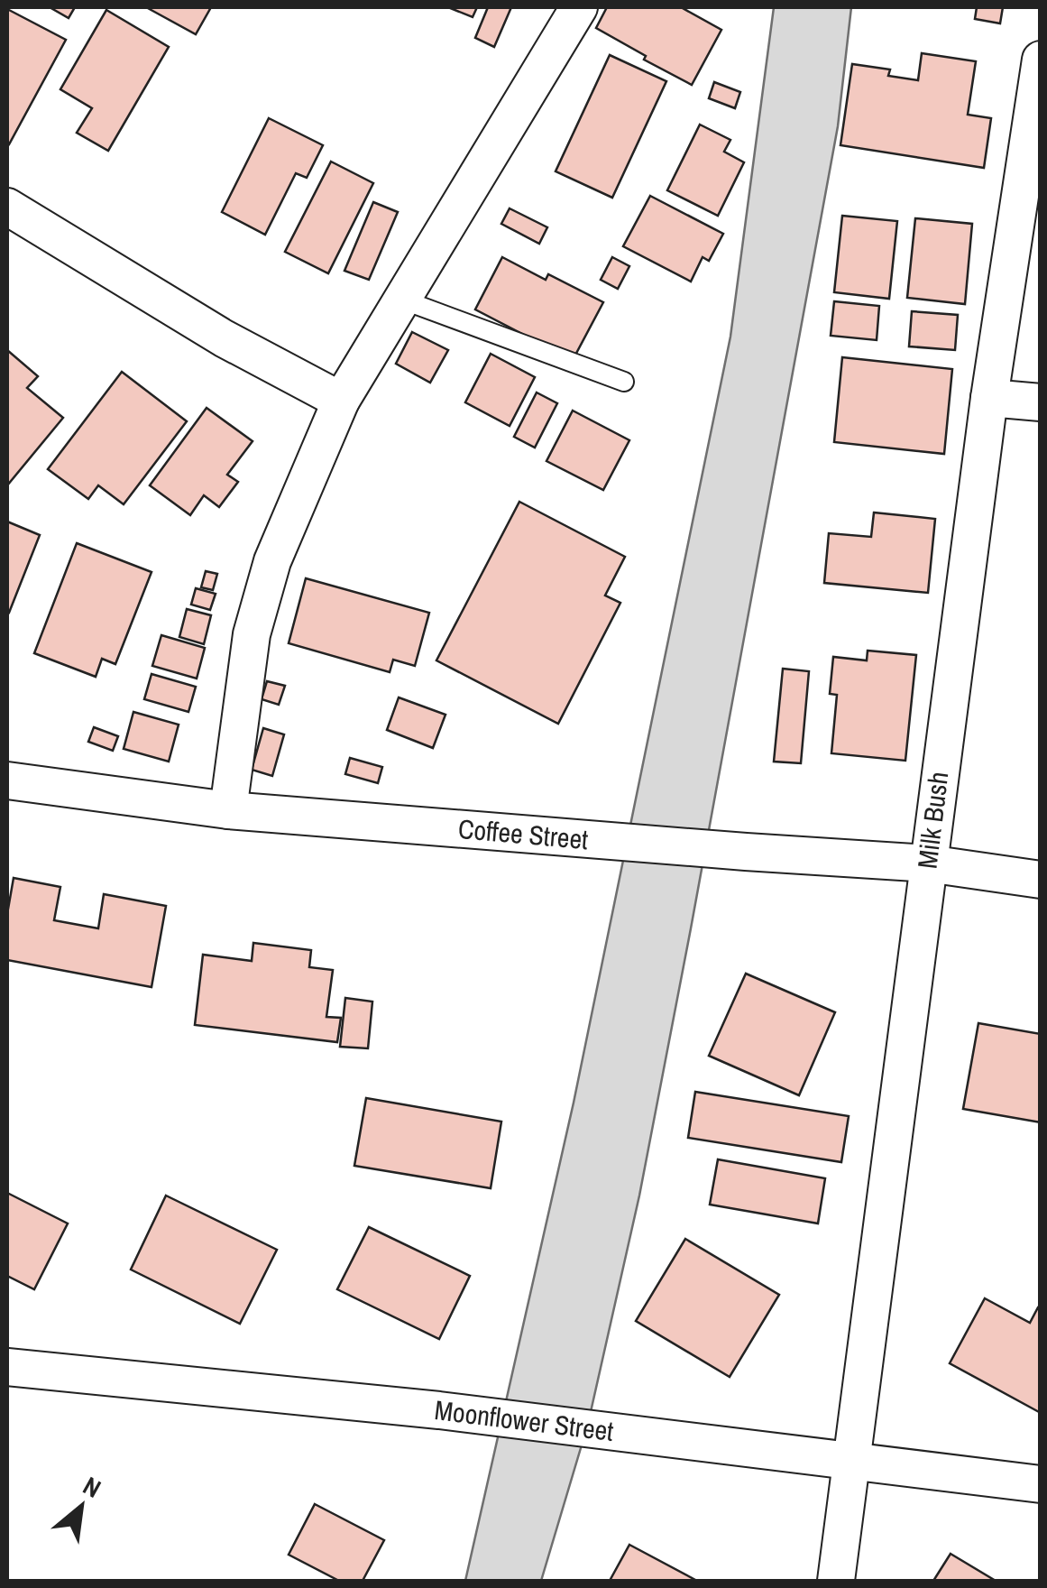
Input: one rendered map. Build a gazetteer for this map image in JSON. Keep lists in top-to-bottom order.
{
  "streets": {
    "street": ["Milk Bush", "Coffee Street", "Moonflower Street"]
  },
  "crossings": [
    ["Milk Bush", "Coffee Street"],
    ["Milk Bush", "Moonflower Street"]
  ],
  "north": "top right"
}
